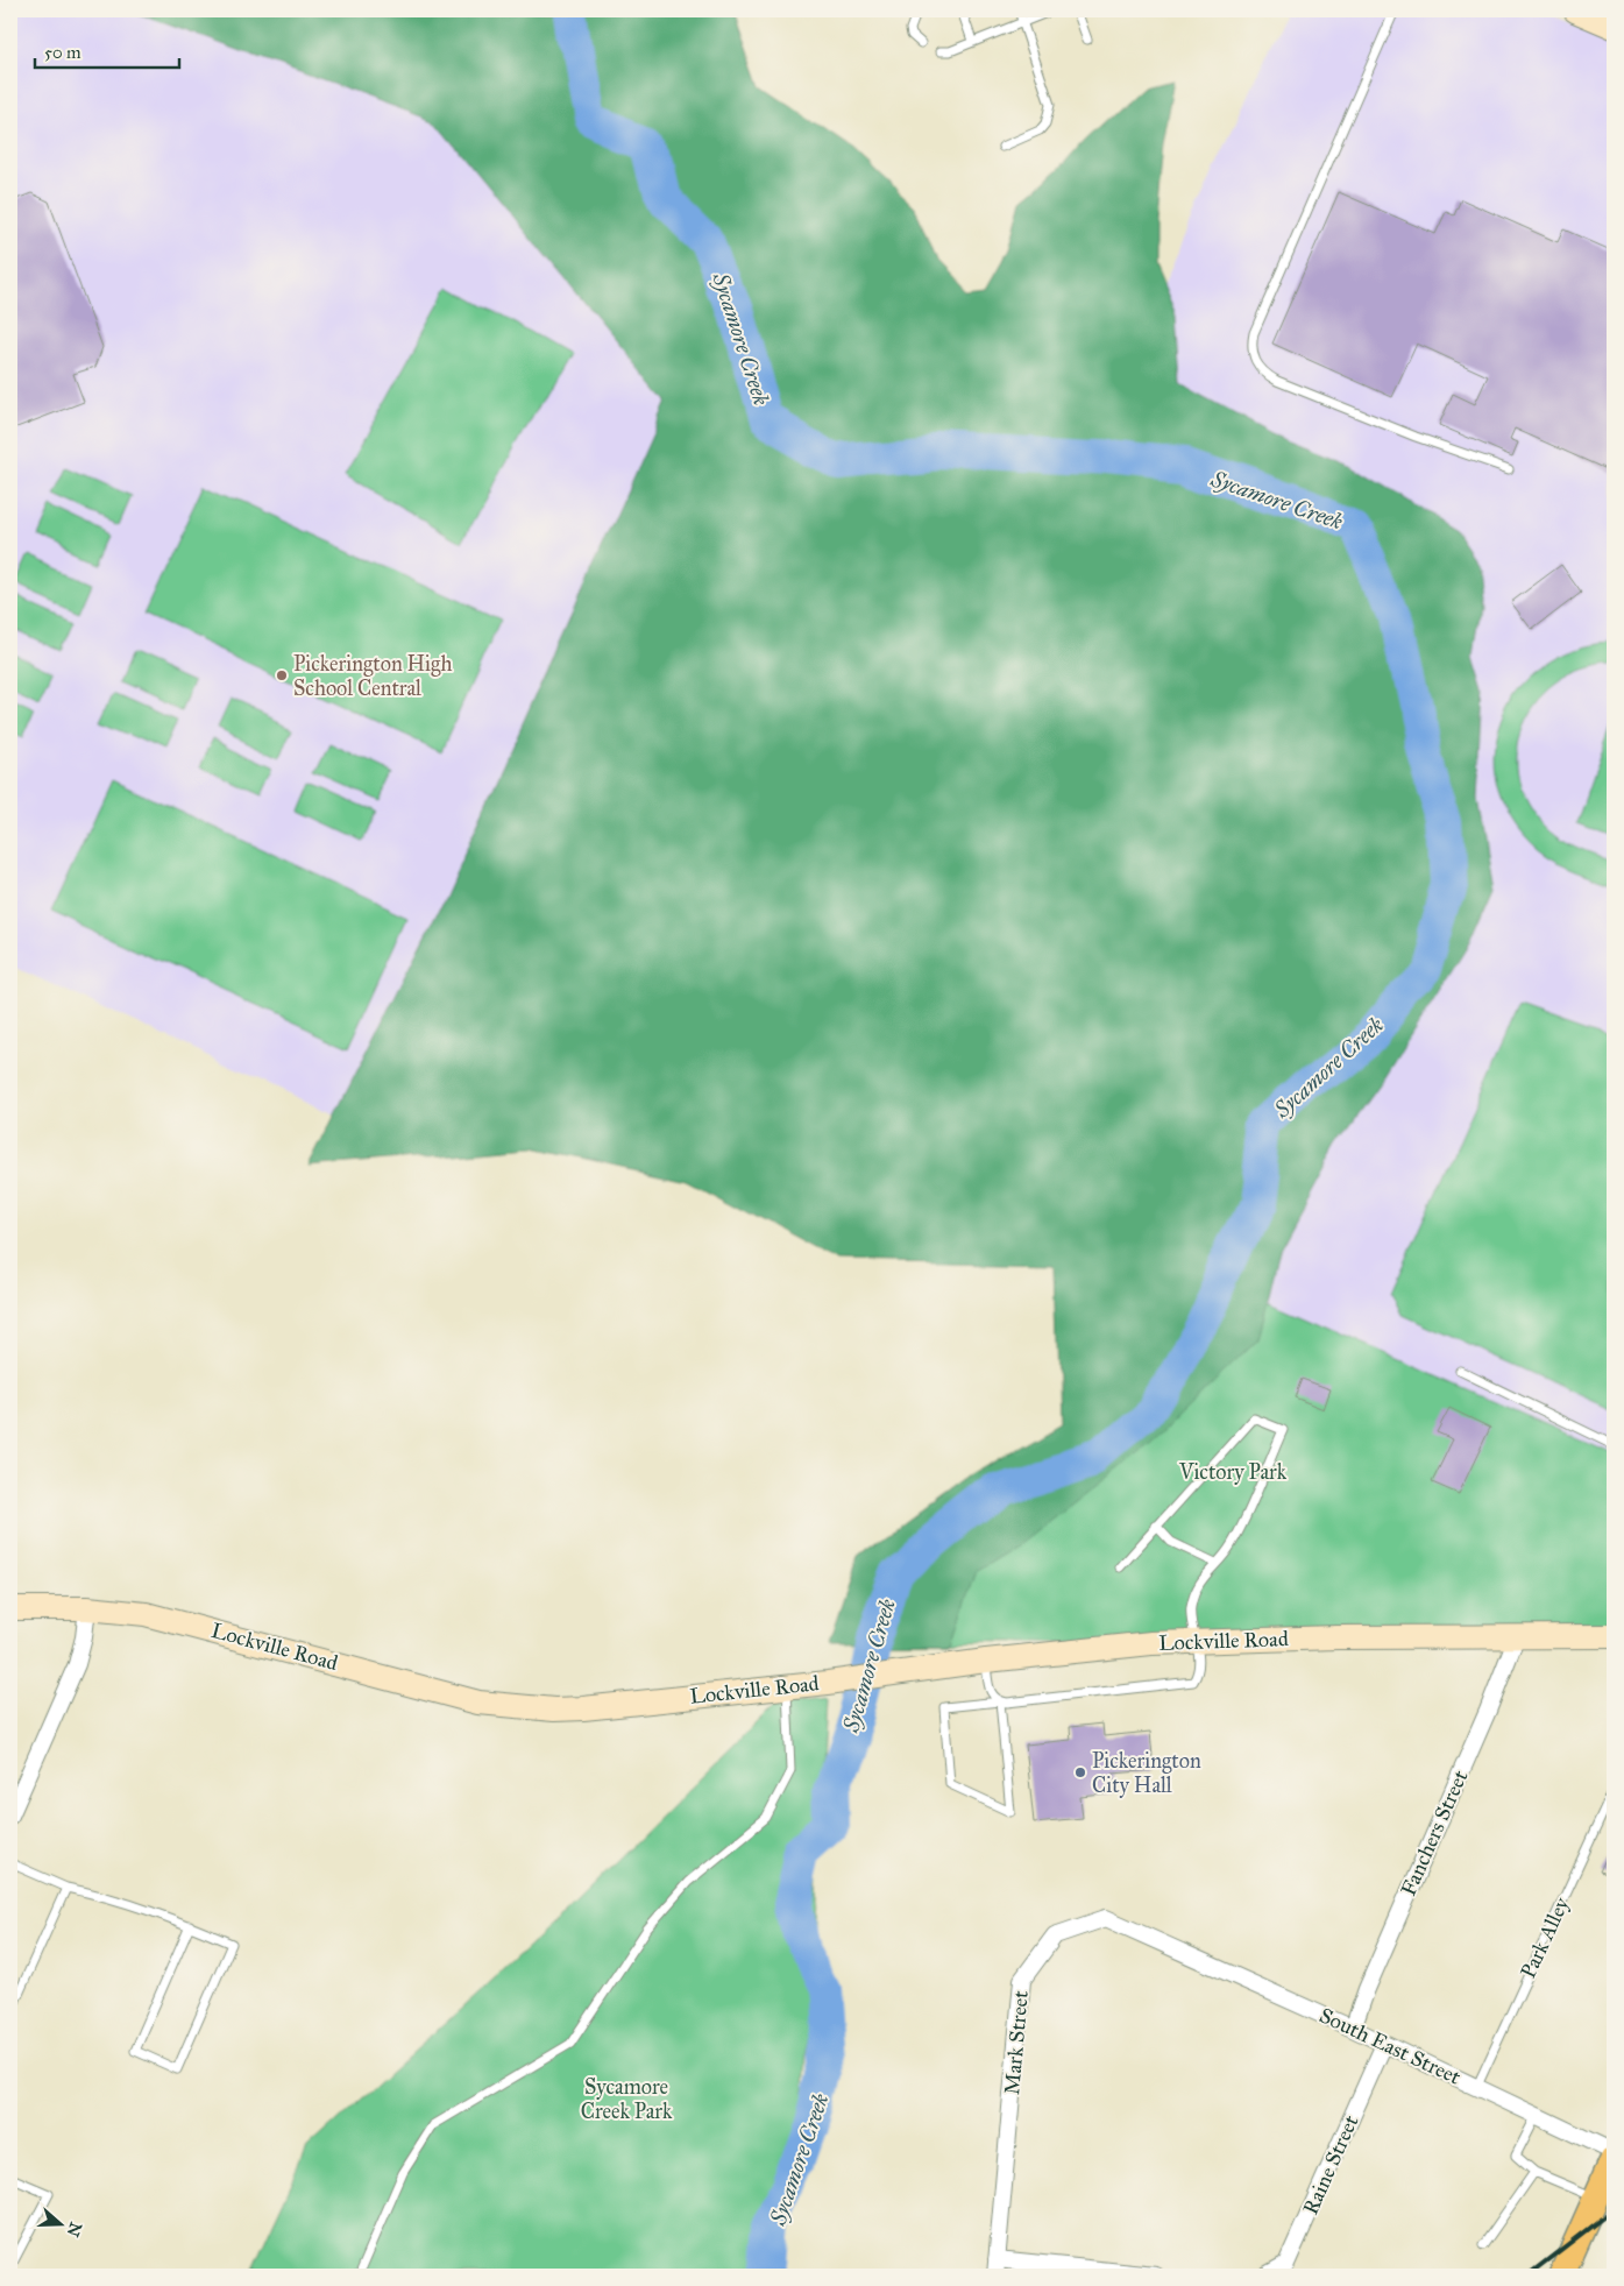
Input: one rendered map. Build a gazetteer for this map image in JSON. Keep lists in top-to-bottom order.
{
  "streets": {
    "main road": ["Lockville Road"],
    "street": [
      "Fanchers Street",
      "Mark Street",
      "South East Street",
      "Raine Street"
    ],
    "lane": ["Park Alley"]
  },
  "crossings": [
    ["Lockville Road", "Fanchers Street"],
    ["Fanchers Street", "South East Street"],
    ["Park Alley", "South East Street"],
    ["Mark Street", "South East Street"],
    ["South East Street", "Raine Street"]
  ],
  "water": ["Sycamore Creek"],
  "parks": ["Victory Park", "Sycamore Creek Park"],
  "places": ["Pickerington High School Central", "Pickerington City Hall"],
  "scale_bar": "50 m",
  "north": "right"
}
